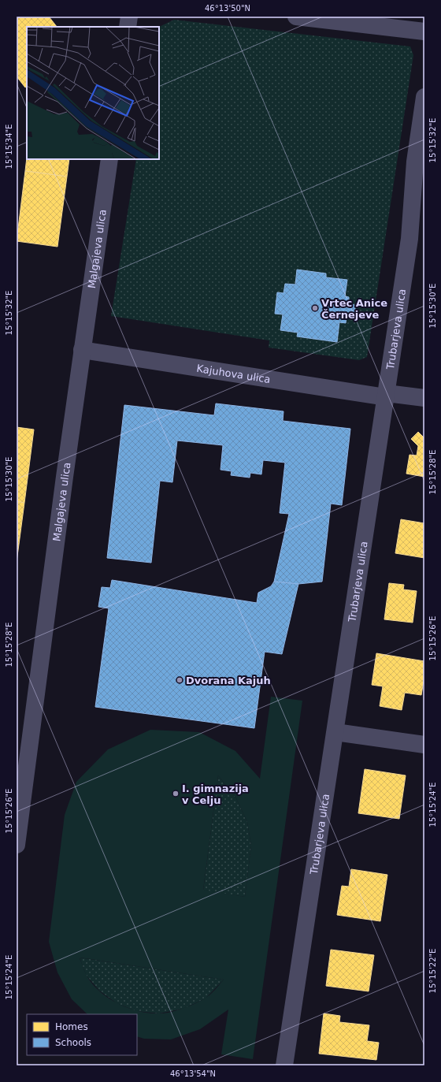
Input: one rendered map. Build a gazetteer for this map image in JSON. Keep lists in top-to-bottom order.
{
  "streets": {
    "street": ["Malgajeva ulica", "Trubarjeva ulica", "Kajuhova ulica"]
  },
  "crossings": [
    ["Malgajeva ulica", "Kajuhova ulica"],
    ["Trubarjeva ulica", "Kajuhova ulica"]
  ],
  "places": ["Vrtec Anice Černejeve", "Dvorana Kajuh", "I. gimnazija v Celju"],
  "legend": ["Homes", "Schools"],
  "coordinates": [
    "46°13'50\"N",
    "15°15'32\"E",
    "15°15'34\"E",
    "15°15'30\"E",
    "15°15'28\"E",
    "15°15'26\"E",
    "15°15'24\"E",
    "15°15'22\"E",
    "46°13'54\"N"
  ]
}
